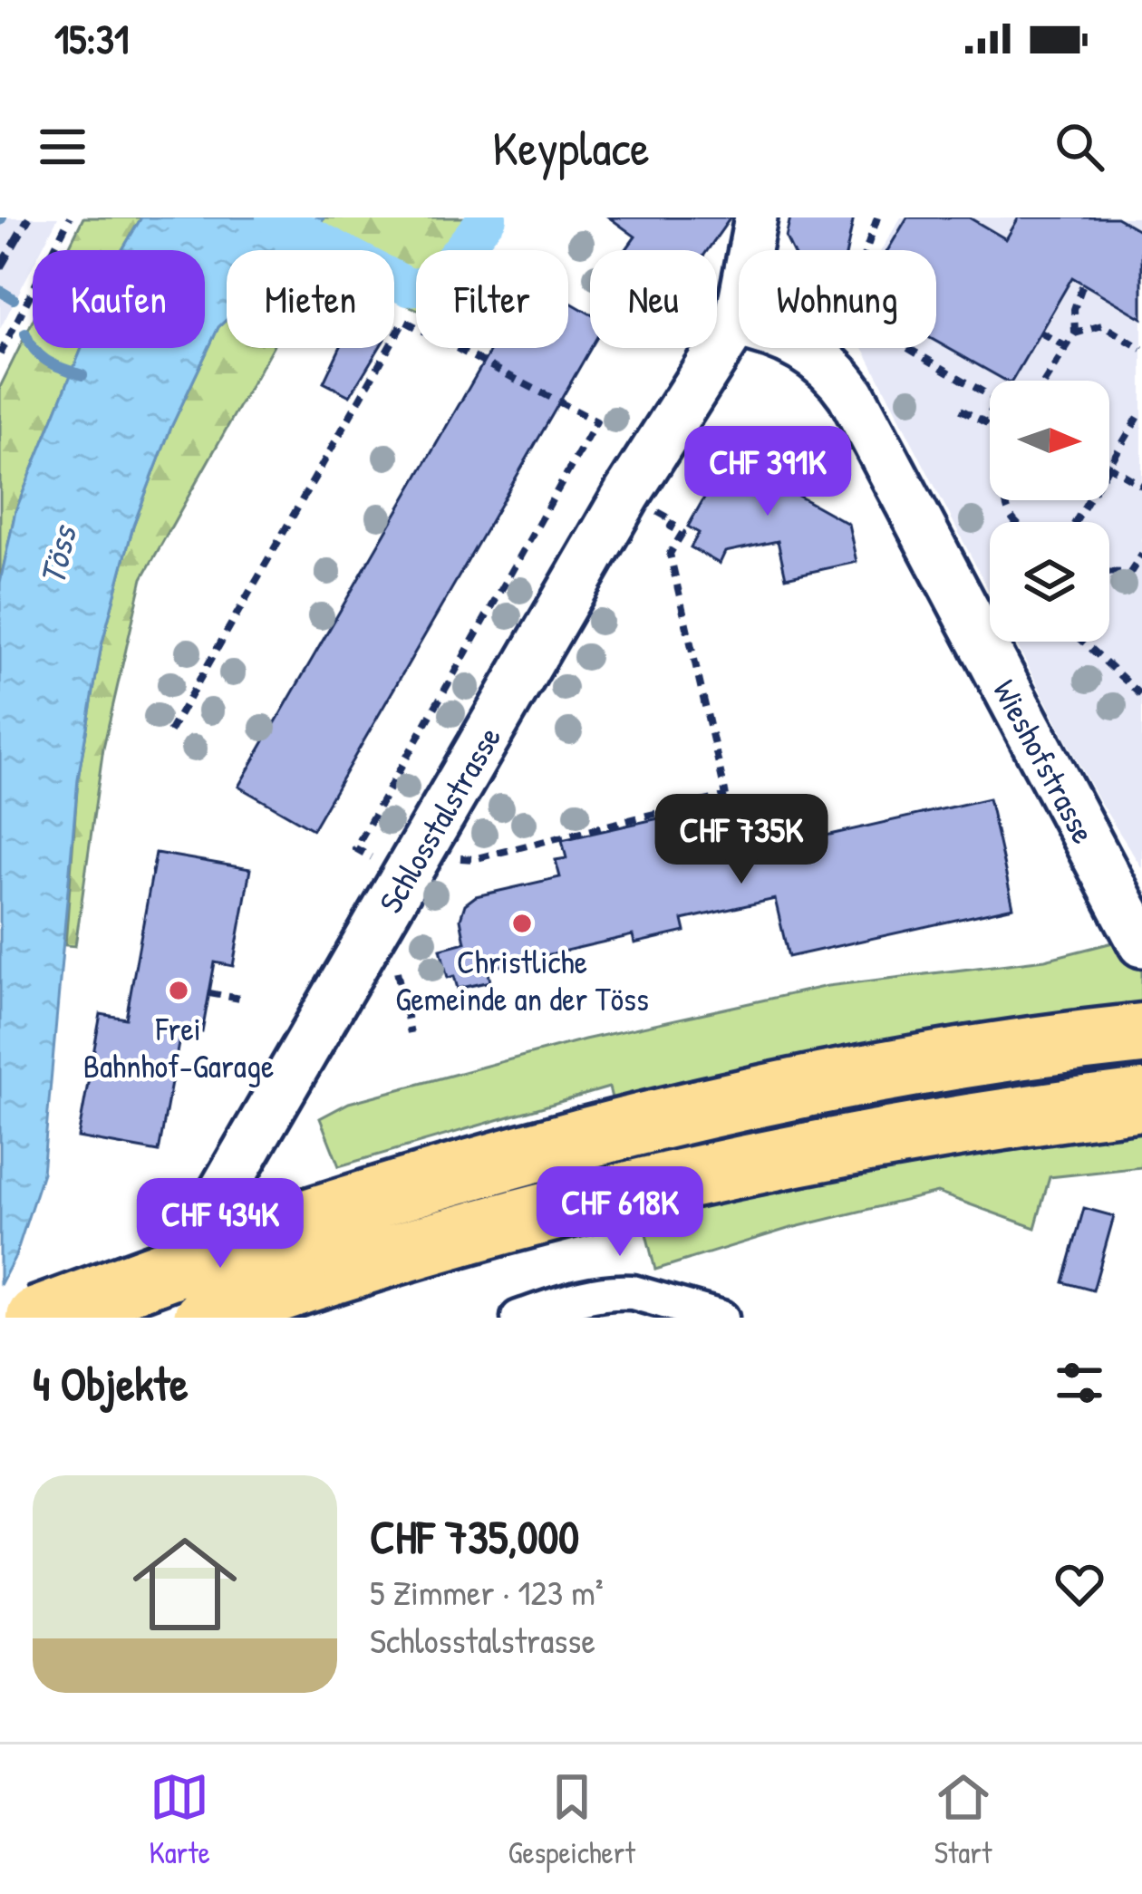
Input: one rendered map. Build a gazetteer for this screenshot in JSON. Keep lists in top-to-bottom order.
{
  "streets": {
    "main road": ["Wieshofstrasse", "Schlosstalstrasse"]
  },
  "crossings": [
    ["Wieshofstrasse", "Schlosstalstrasse"]
  ],
  "water": ["Töss"],
  "places": ["Christliche Gemeinde an der Töss", "Frei Bahnhof-Garage"],
  "north": "right",
  "page": {
    "status": "15:31",
    "header": "Keyplace",
    "chip": [
      "Kaufen",
      "Mieten",
      "Filter",
      "Neu",
      "Wohnung"
    ],
    "price": [
      "CHF 391K",
      "CHF 735K",
      "CHF 618K",
      "CHF 434K"
    ],
    "heading": "4 Objekte",
    "list": [
      {
        "name": "CHF 735,000",
        "note": "5 Zimmer · 123 m² · Schlosstalstrasse"
      }
    ],
    "tabs": ["Karte", "Gespeichert", "Start"]
  }
}
